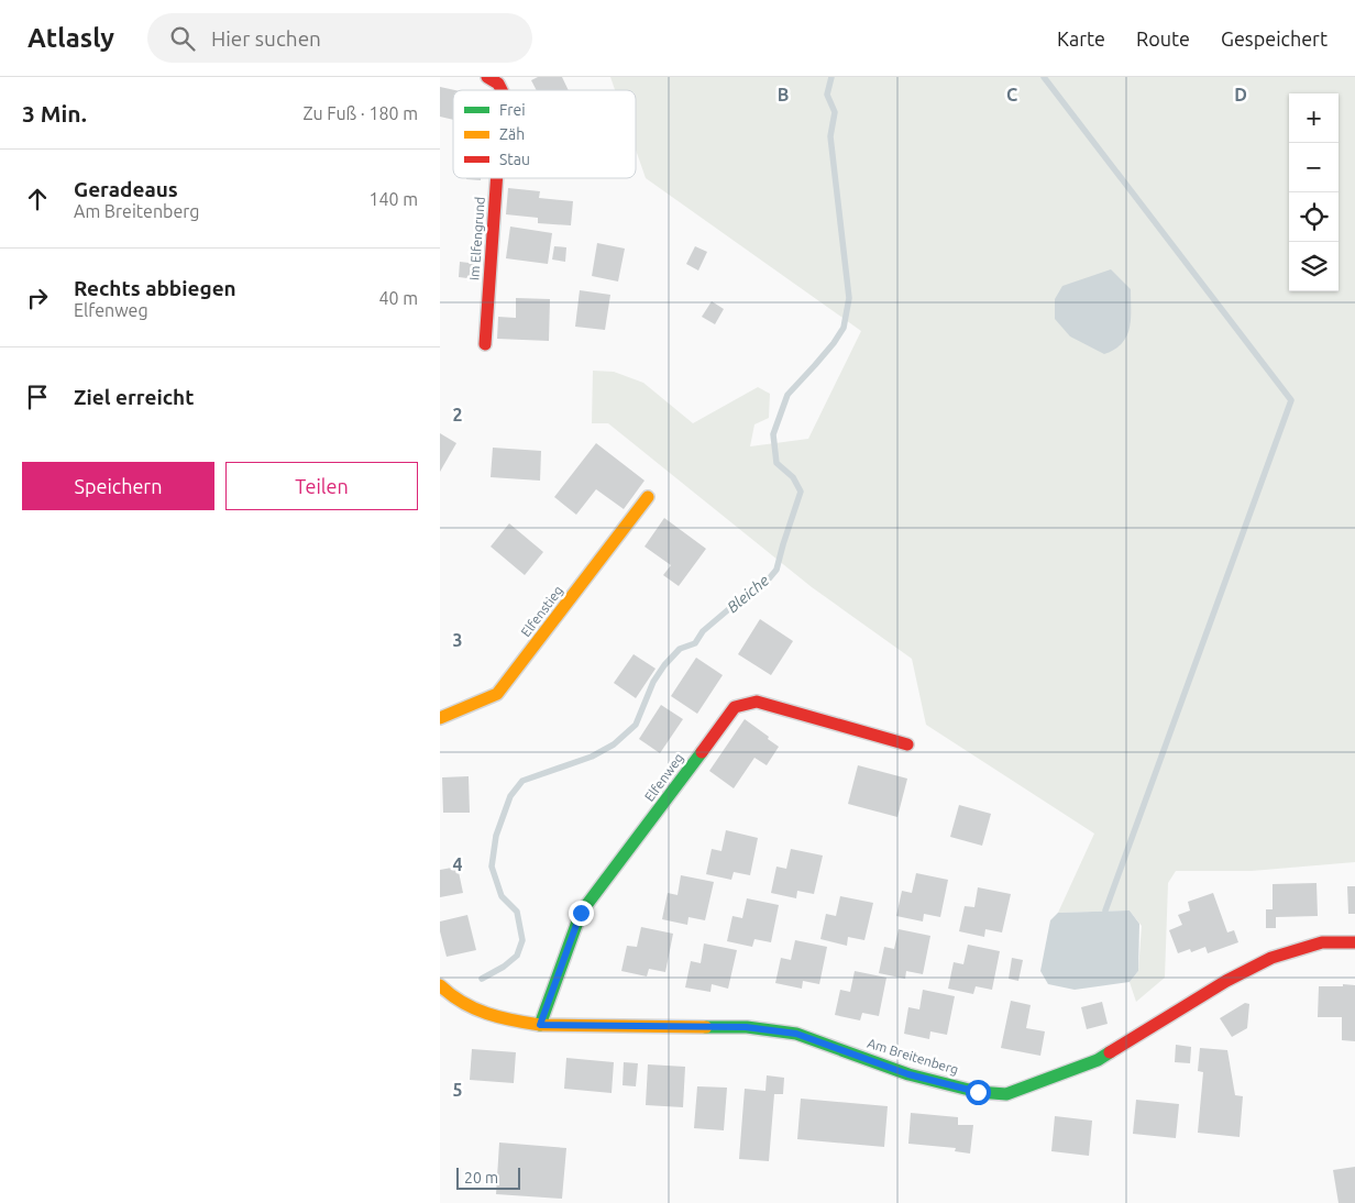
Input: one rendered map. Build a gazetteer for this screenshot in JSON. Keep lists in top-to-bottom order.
{
  "streets": {
    "street": [
      "Im Elfengrund",
      "Elfenstieg",
      "Elfenweg",
      "Am Breitenberg"
    ]
  },
  "crossings": [
    ["Elfenweg", "Am Breitenberg"]
  ],
  "water": ["Bleiche"],
  "legend": ["Frei", "Zäh", "Stau"],
  "scale_bar": "20 m",
  "page": {
    "header": "Atlasly",
    "search": "Hier suchen",
    "nav": ["Karte", "Route", "Gespeichert"],
    "heading": ["3 Min.", "Zu Fuß · 180 m"],
    "map_buttons": ["+", "−"],
    "list": [
      ["Geradeaus", "Am Breitenberg", "140 m"],
      ["Rechts abbiegen", "Elfenweg", "40 m"],
      "Ziel erreicht"
    ],
    "buttons": ["Speichern", "Teilen"],
    "scale": "20 m"
  },
  "grid": {
    "columns": ["B", "C", "D"],
    "rows": [
      "2",
      "3",
      "4",
      "5"
    ]
  }
}
